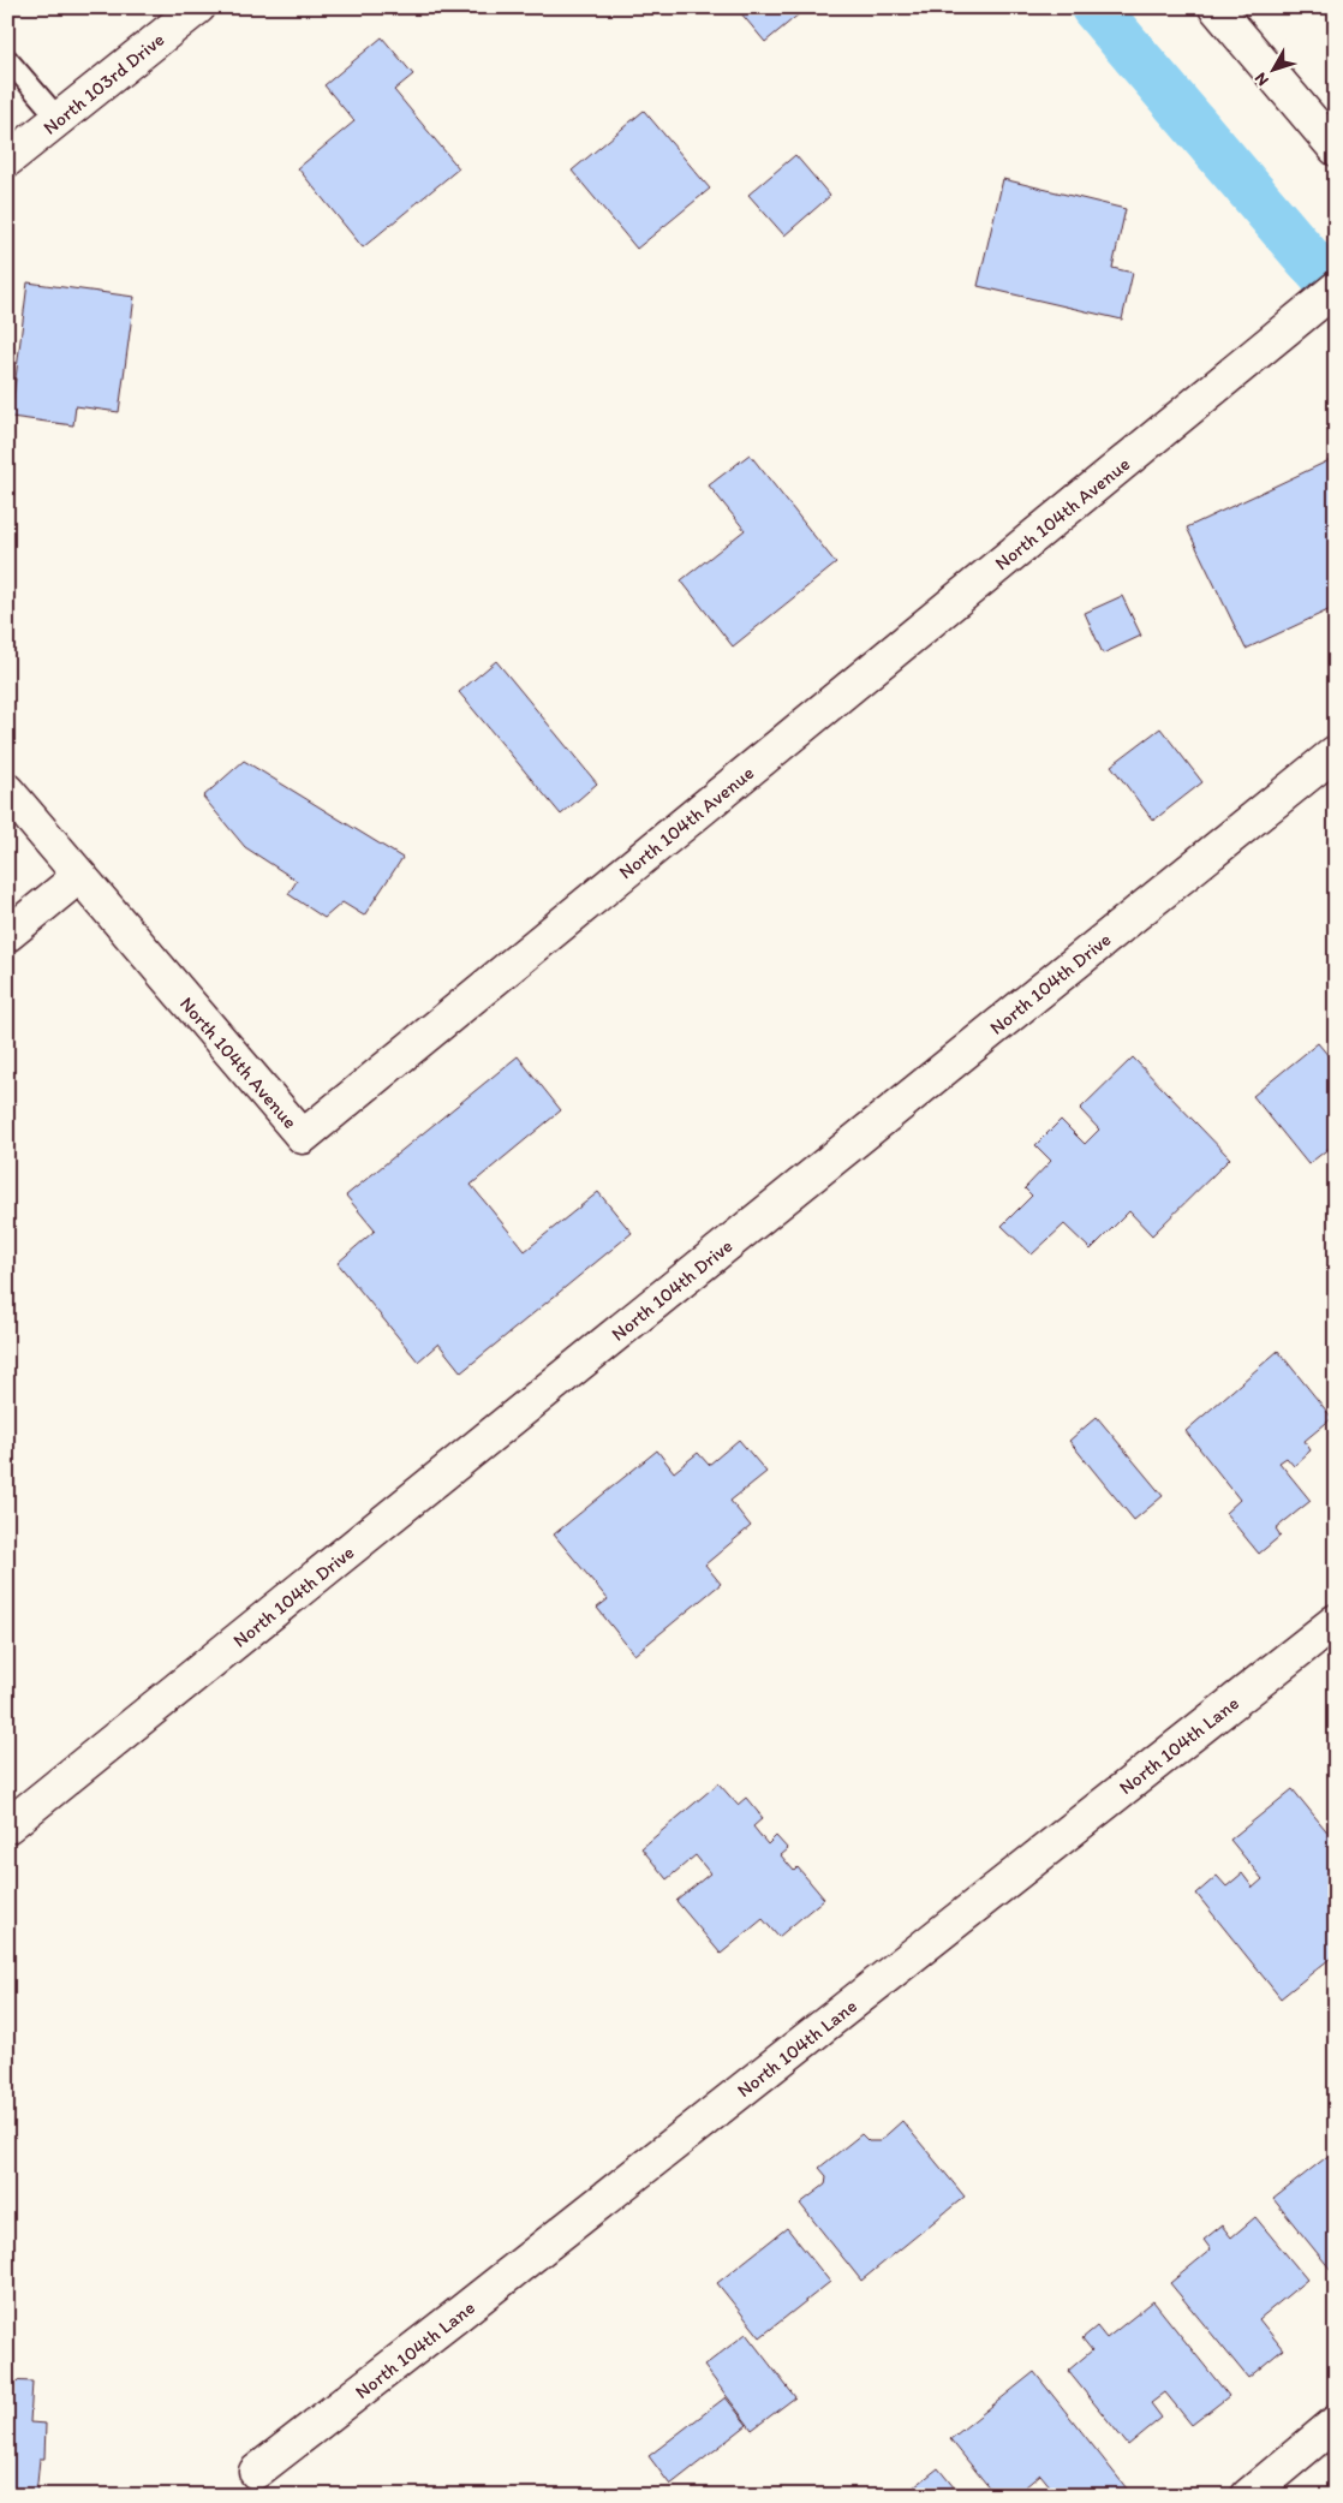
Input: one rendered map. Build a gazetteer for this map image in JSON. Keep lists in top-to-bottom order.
{
  "streets": {
    "street": [
      "North 103rd Drive",
      "North 104th Avenue",
      "North 104th Drive",
      "North 104th Lane"
    ]
  },
  "north": "bottom left"
}
